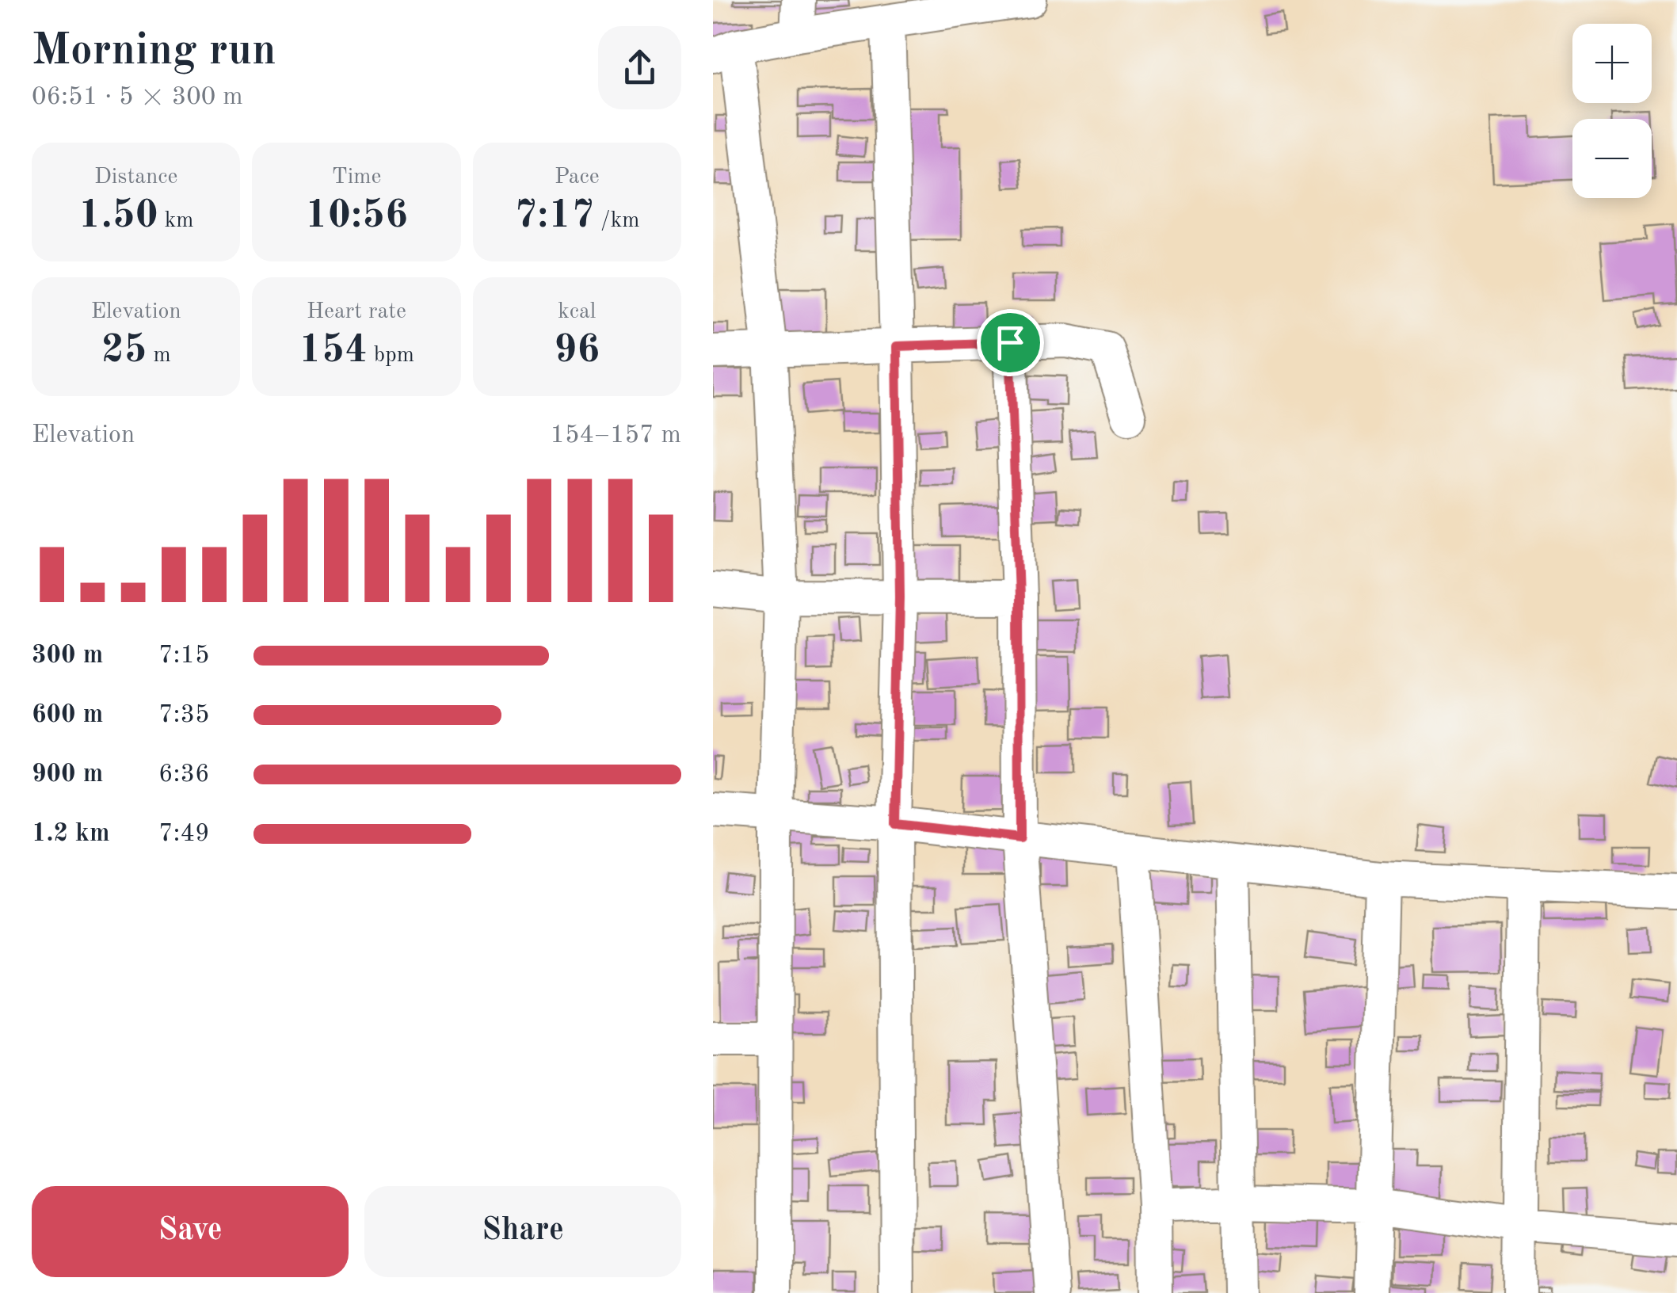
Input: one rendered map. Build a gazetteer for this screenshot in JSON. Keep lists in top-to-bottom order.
{
  "page": {
    "heading": ["Morning run", "06:51 · 5 × 300 m"],
    "map_buttons": ["+", "−"],
    "stats": [
      ["Distance", "1.50 km"],
      ["Time", "10:56"],
      ["Pace", "7:17 /km"],
      ["Elevation", "25 m"],
      ["Heart rate", "154 bpm"],
      ["kcal", "96"]
    ],
    "chart": ["Elevation", "154–157 m"],
    "list": [
      {
        "name": "300 m",
        "note": "7:15"
      },
      {
        "name": "600 m",
        "note": "7:35"
      },
      {
        "name": "900 m",
        "note": "6:36"
      },
      {
        "name": "1.2 km",
        "note": "7:49"
      }
    ],
    "buttons": ["Save", "Share"]
  }
}
